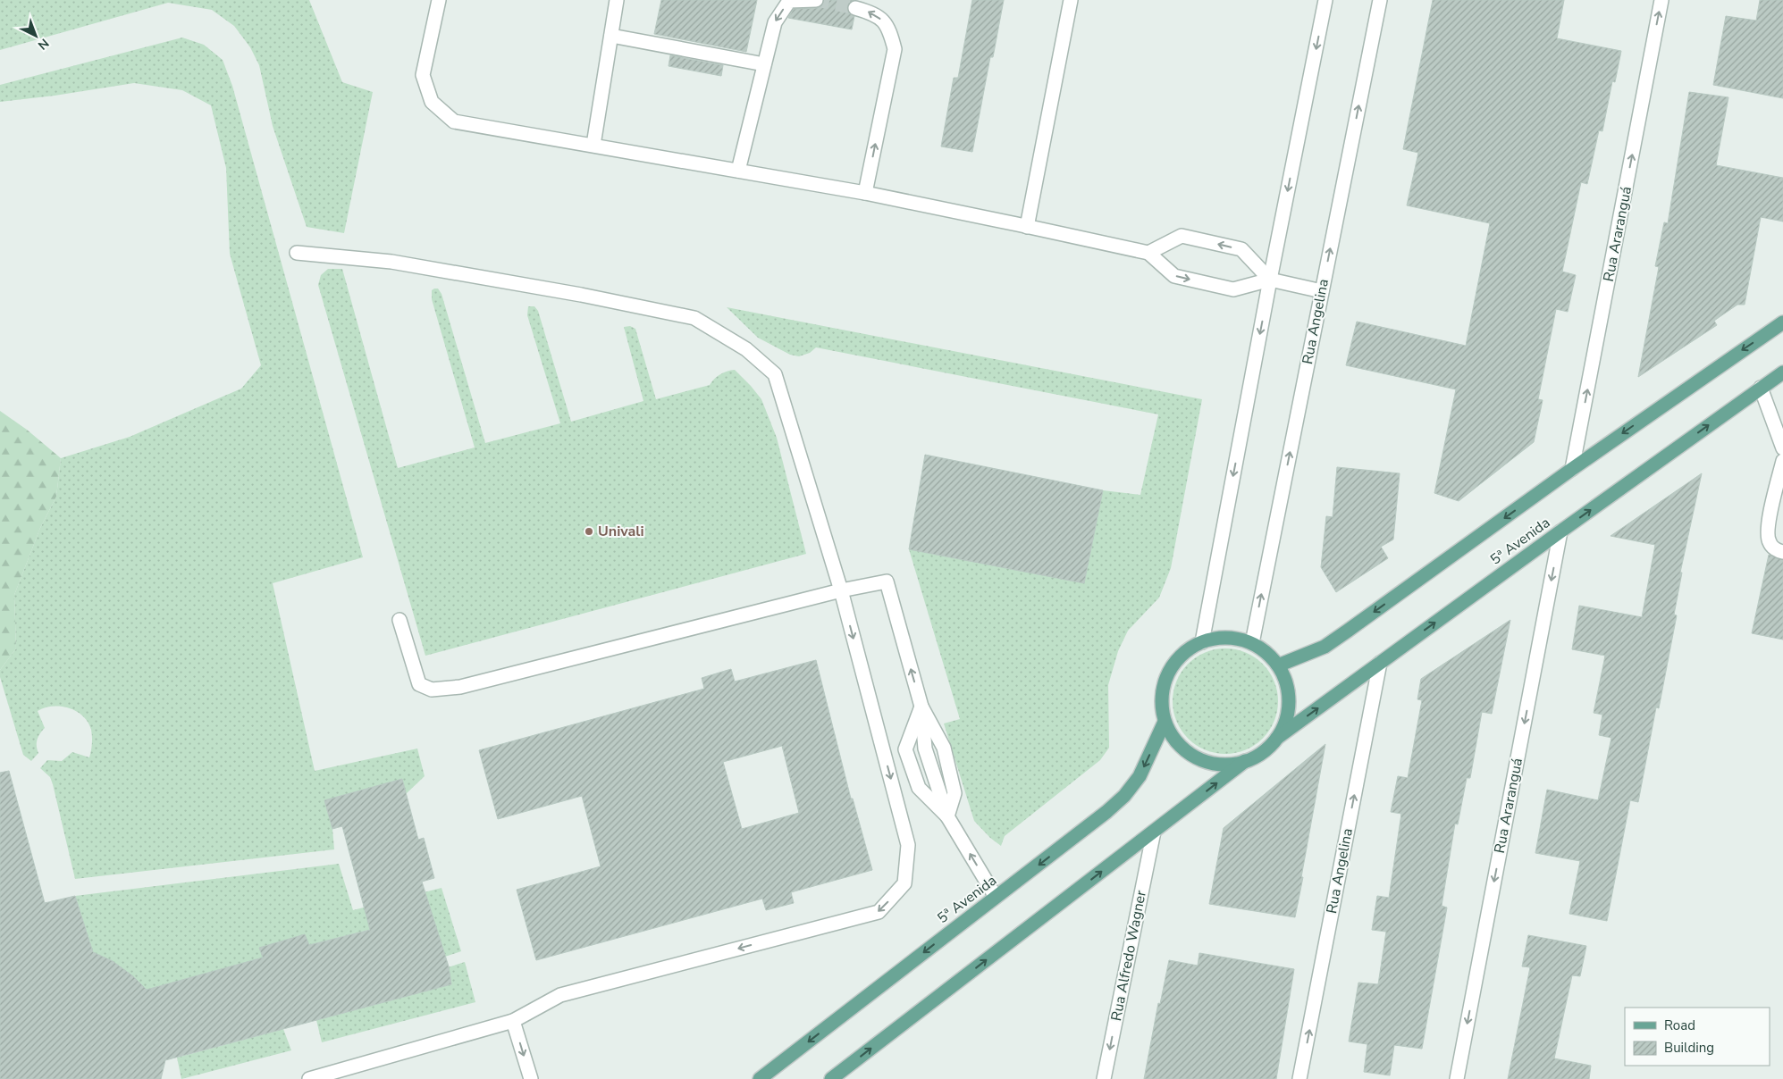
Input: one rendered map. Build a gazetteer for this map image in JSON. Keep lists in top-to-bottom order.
{
  "streets": {
    "main road": ["5ª Avenida"],
    "street": ["Rua Araranguá", "Rua Angelina", "Rua Alfredo Wagner"]
  },
  "crossings": [
    ["Rua Araranguá", "5ª Avenida"],
    ["Rua Angelina", "5ª Avenida"]
  ],
  "one_way": ["Rua Alfredo Wagner"],
  "places": ["Univali"],
  "legend": ["Road", "Building"],
  "north": "bottom right"
}
